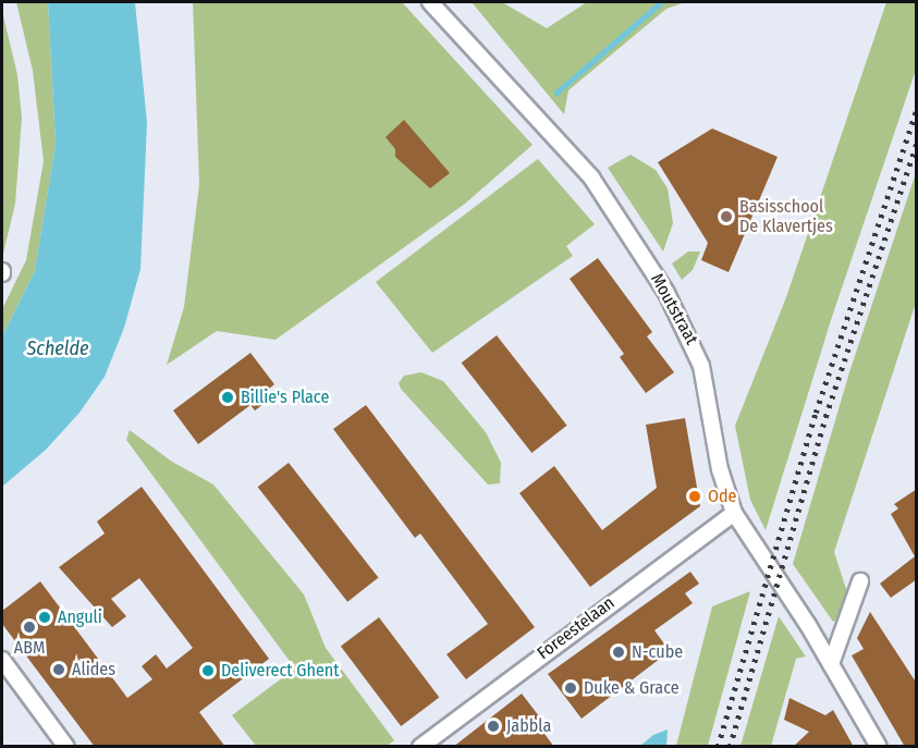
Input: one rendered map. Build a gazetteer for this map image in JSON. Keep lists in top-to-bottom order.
{
  "streets": {
    "street": ["Moutstraat", "Foreestelaan"]
  },
  "crossings": [
    ["Moutstraat", "Foreestelaan"]
  ],
  "water": ["Schelde"],
  "places": [
    "Basisschool De Klavertjes",
    "Billie's Place",
    "Ode",
    "Anguli",
    "ABM",
    "N-cube",
    "Alides",
    "Deliverect Ghent",
    "Duke & Grace",
    "Jabbla"
  ]
}
